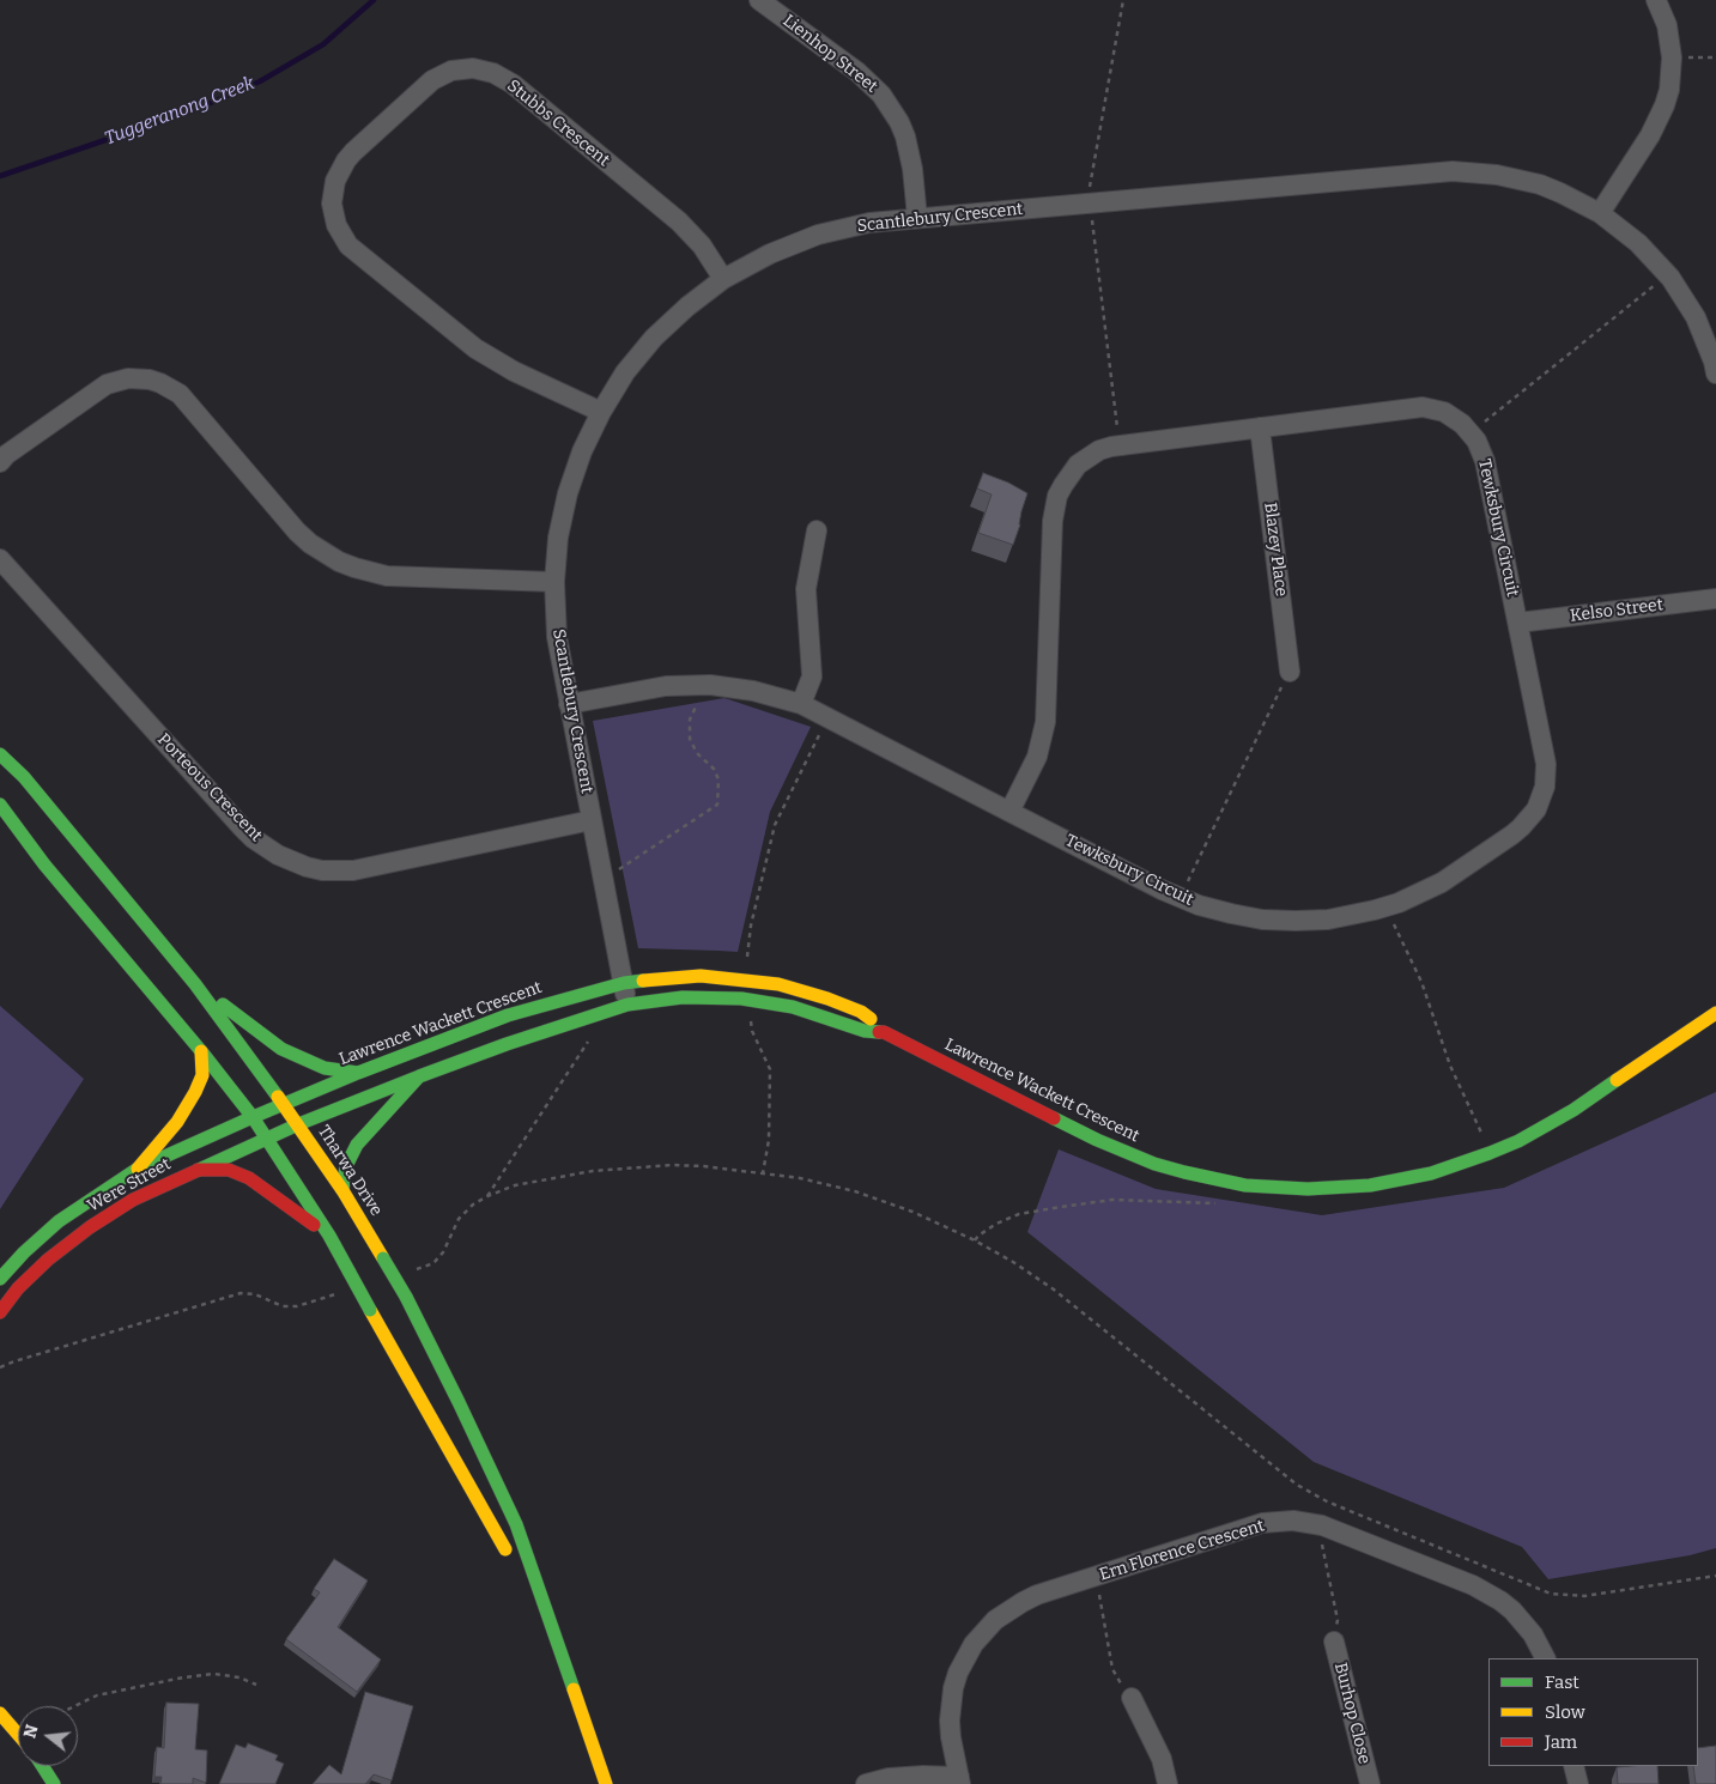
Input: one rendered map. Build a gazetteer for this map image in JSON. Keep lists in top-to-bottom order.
{
  "streets": {
    "street": [
      "Lienhop Street",
      "Stubbs Crescent",
      "Scantlebury Crescent",
      "Tewksbury Circuit",
      "Blazey Place",
      "Kelso Street",
      "Porteous Crescent",
      "Lawrence Wackett Crescent",
      "Tharwa Drive",
      "Were Street",
      "Ern Florence Crescent",
      "Burhop Close"
    ]
  },
  "crossings": [
    ["Lienhop Street", "Scantlebury Crescent"],
    ["Stubbs Crescent", "Scantlebury Crescent"],
    ["Scantlebury Crescent", "Tewksbury Circuit"],
    ["Scantlebury Crescent", "Porteous Crescent"],
    ["Scantlebury Crescent", "Lawrence Wackett Crescent"],
    ["Tewksbury Circuit", "Blazey Place"],
    ["Tewksbury Circuit", "Kelso Street"],
    ["Lawrence Wackett Crescent", "Tharwa Drive"],
    ["Lawrence Wackett Crescent", "Were Street"],
    ["Tharwa Drive", "Were Street"]
  ],
  "water": ["Tuggeranong Creek"],
  "legend": ["Fast", "Slow", "Jam"],
  "north": "left"
}
